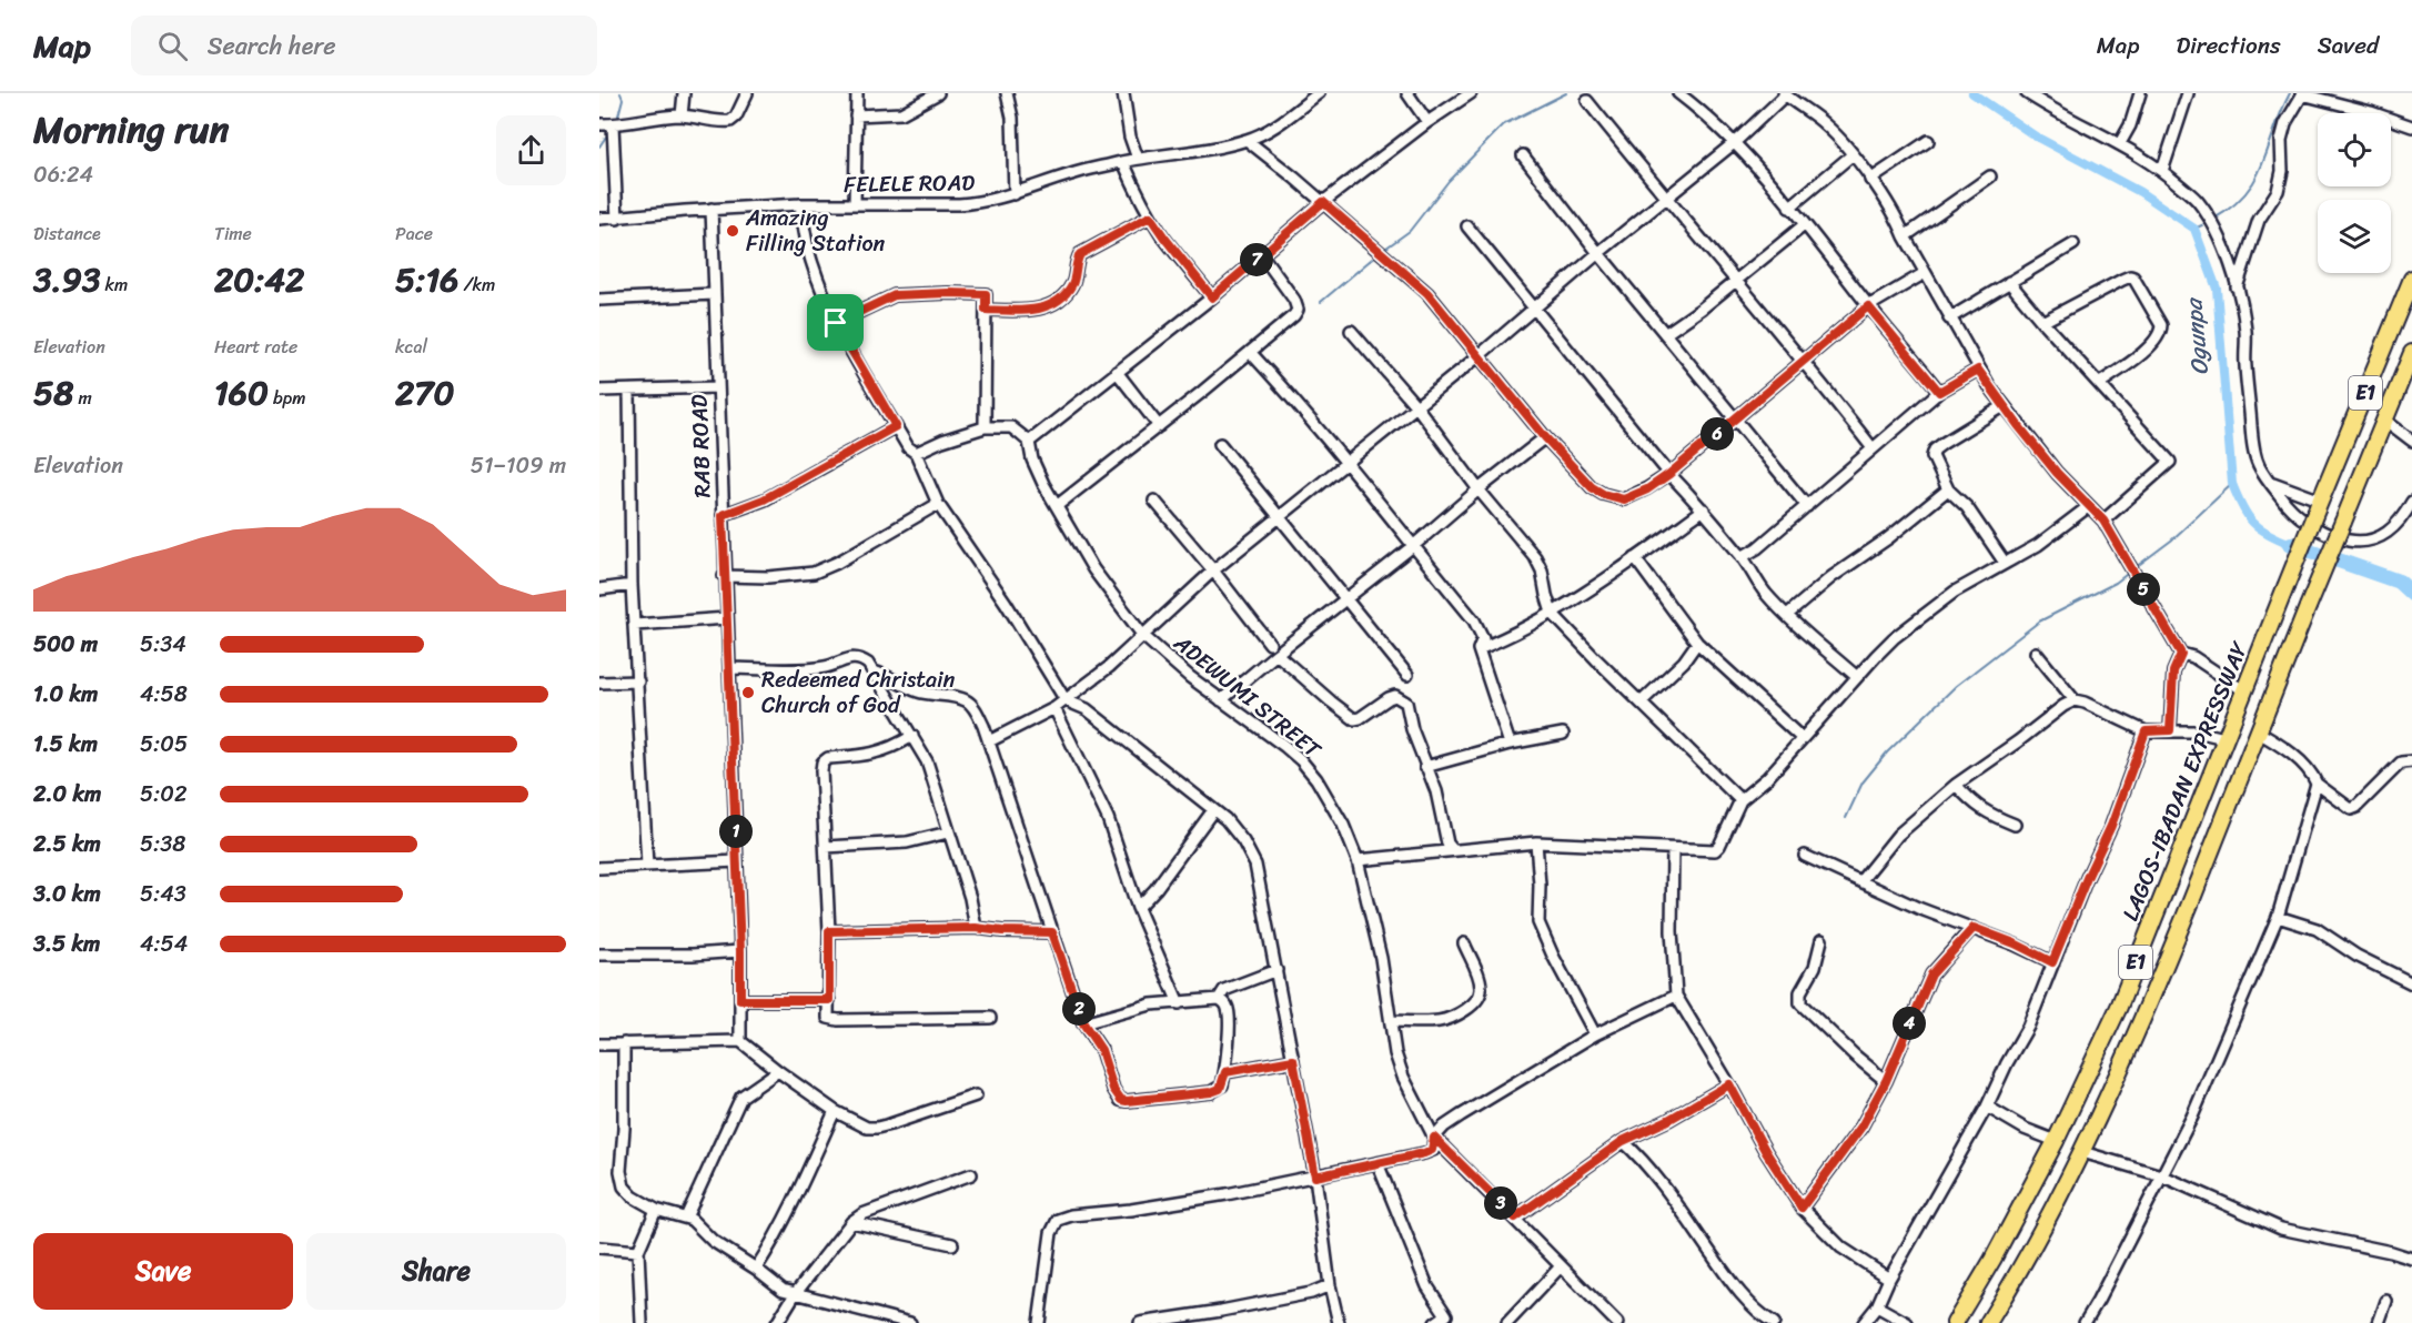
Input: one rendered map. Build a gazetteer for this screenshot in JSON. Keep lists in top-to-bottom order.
{
  "streets": {
    "highway": ["E1", "LAGOS-IBADAN EXPRESSWAY"],
    "street": ["FELELE ROAD", "RAB ROAD", "ADEWUMI STREET"]
  },
  "crossings": [
    ["FELELE ROAD", "RAB ROAD"]
  ],
  "water": ["Ogunpa"],
  "places": ["Amazing Filling Station", "Redeemed Christain Church of God"],
  "page": {
    "header": "Map",
    "search": "Search here",
    "nav": ["Map", "Directions", "Saved"],
    "heading": ["Morning run", "06:24"],
    "stats": [
      ["Distance", "3.93 km"],
      ["Time", "20:42"],
      ["Pace", "5:16 /km"],
      ["Elevation", "58 m"],
      ["Heart rate", "160 bpm"],
      ["kcal", "270"]
    ],
    "pins": [
      "7",
      "6",
      "5",
      "1",
      "2",
      "4",
      "3"
    ],
    "chart": ["Elevation", "51–109 m"],
    "list": [
      {
        "name": "500 m",
        "note": "5:34"
      },
      {
        "name": "1.0 km",
        "note": "4:58"
      },
      {
        "name": "1.5 km",
        "note": "5:05"
      },
      {
        "name": "2.0 km",
        "note": "5:02"
      },
      {
        "name": "2.5 km",
        "note": "5:38"
      },
      {
        "name": "3.0 km",
        "note": "5:43"
      },
      {
        "name": "3.5 km",
        "note": "4:54"
      }
    ],
    "buttons": ["Save", "Share"]
  }
}
